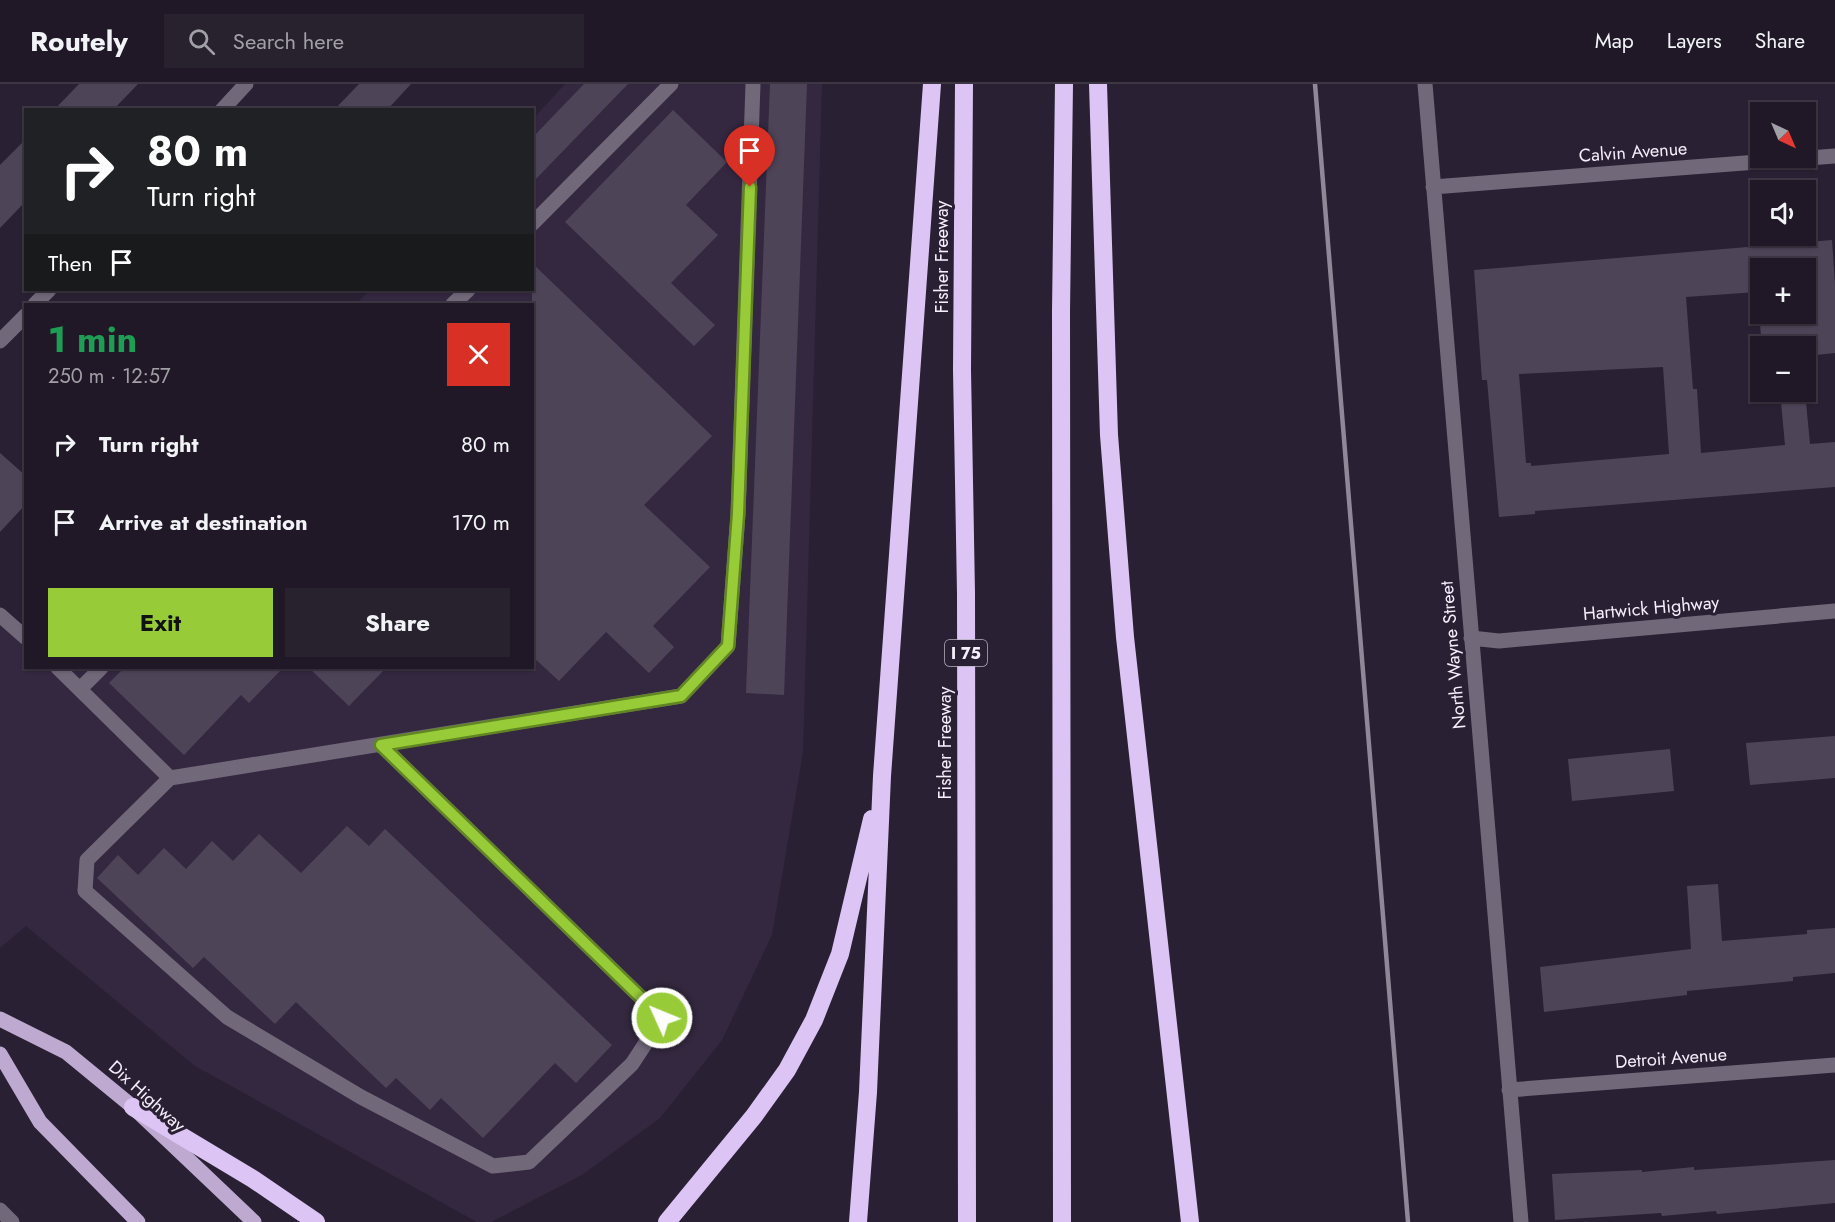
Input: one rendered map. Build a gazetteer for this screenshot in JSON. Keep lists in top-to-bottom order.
{
  "streets": {
    "highway": ["Fisher Freeway", "I 75"],
    "main road": ["Dix Highway"],
    "street": [
      "Calvin Avenue",
      "Hartwick Highway",
      "North Wayne Street",
      "Detroit Avenue"
    ]
  },
  "crossings": [
    ["Calvin Avenue", "North Wayne Street"],
    ["Hartwick Highway", "North Wayne Street"],
    ["North Wayne Street", "Detroit Avenue"]
  ],
  "north": "bottom right",
  "page": {
    "header": "Routely",
    "search": "Search here",
    "nav": ["Map", "Layers", "Share"],
    "map_buttons": ["+", "−"],
    "turn": ["80 m", "Turn right"],
    "then": "Then",
    "heading": ["1 min", "250 m · 12:57"],
    "list": [
      {
        "name": "Turn right",
        "value": "80 m"
      },
      {
        "name": "Arrive at destination",
        "value": "170 m"
      }
    ],
    "buttons": ["Exit", "Share"]
  }
}
